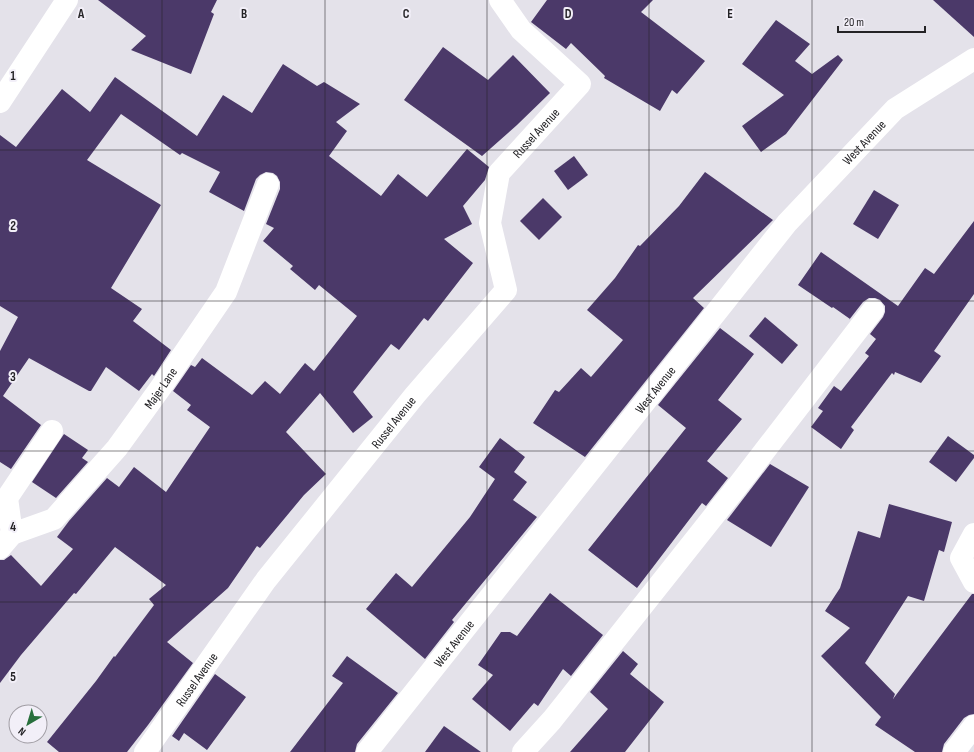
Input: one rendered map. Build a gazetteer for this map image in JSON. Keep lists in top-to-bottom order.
{
  "streets": {
    "street": ["Russel Avenue", "West Avenue", "Majer Lane"]
  },
  "scale_bar": "20 m",
  "north": "bottom left",
  "grid": {
    "columns": [
      "A",
      "B",
      "C",
      "D",
      "E"
    ],
    "rows": [
      "1",
      "2",
      "3",
      "4",
      "5"
    ]
  }
}
